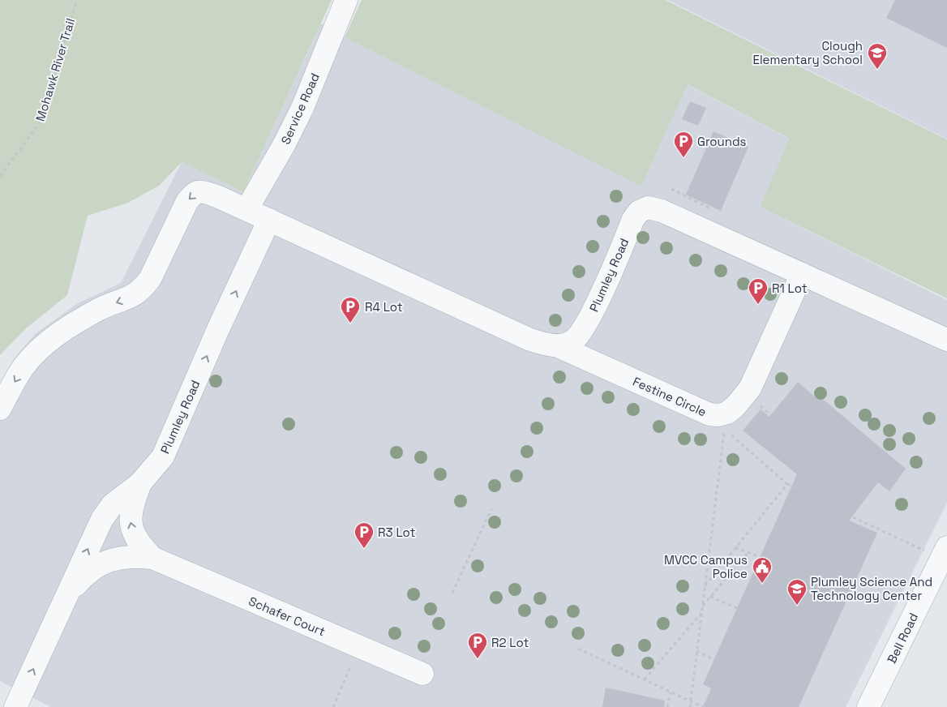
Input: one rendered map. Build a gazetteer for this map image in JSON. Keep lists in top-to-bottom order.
{
  "streets": {
    "street": [
      "Service Road",
      "Plumley Road",
      "Festine Circle",
      "Schafer Court",
      "Bell Road"
    ],
    "path": ["Mohawk River Trail"]
  },
  "crossings": [
    ["Plumley Road", "Festine Circle"],
    ["Plumley Road", "Schafer Court"]
  ],
  "one_way": ["Plumley Road"],
  "places": {
    "school or university": ["Clough Elementary School", "Plumley Science And Technology Center"],
    "parking": [
      "Grounds",
      "R1 Lot",
      "R4 Lot",
      "R3 Lot",
      "R2 Lot"
    ],
    "public building": ["MVCC Campus Police"]
  }
}
